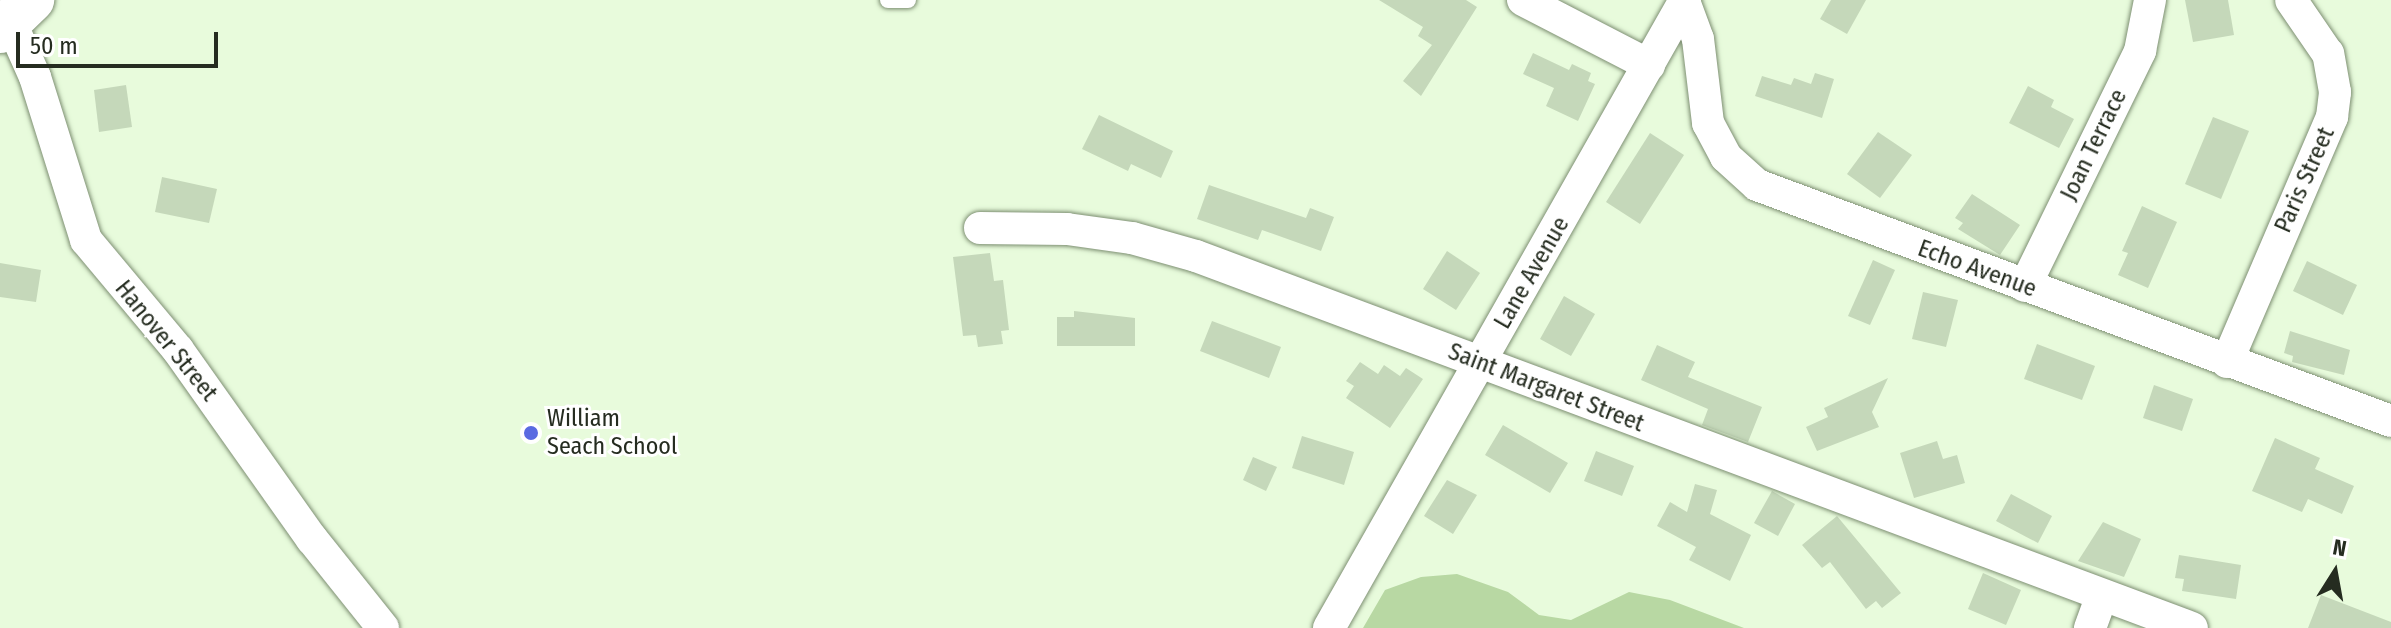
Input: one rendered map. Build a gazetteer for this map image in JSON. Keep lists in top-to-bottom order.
{
  "streets": {
    "street": [
      "Joan Terrace",
      "Paris Street",
      "Echo Avenue",
      "Lane Avenue",
      "Hanover Street",
      "Saint Margaret Street"
    ]
  },
  "crossings": [
    ["Joan Terrace", "Echo Avenue"],
    ["Paris Street", "Echo Avenue"],
    ["Echo Avenue", "Lane Avenue"],
    ["Lane Avenue", "Saint Margaret Street"]
  ],
  "places": ["William Seach School"],
  "scale_bar": "50 m",
  "north": "top"
}
